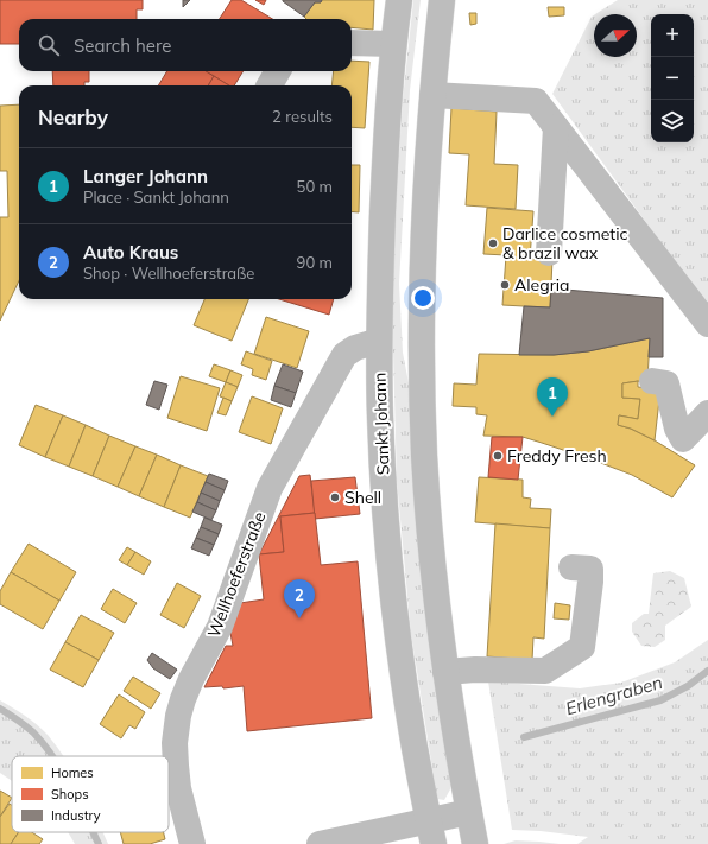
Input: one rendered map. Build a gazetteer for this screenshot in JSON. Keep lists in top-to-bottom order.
{
  "streets": {
    "main road": ["Sankt Johann", "Wellhoeferstraße"]
  },
  "crossings": [
    ["Sankt Johann", "Wellhoeferstraße"]
  ],
  "water": ["Erlengraben"],
  "places": [
    "Darlice cosmetic & brazil wax",
    "Alegria",
    "Freddy Fresh",
    "Shell"
  ],
  "legend": ["Homes", "Shops", "Industry"],
  "north": "right",
  "page": {
    "map_buttons": ["+", "−"],
    "search": "Search here",
    "heading": ["Nearby", "2 results"],
    "list": [
      {
        "mark": "1",
        "name": "Langer Johann",
        "note": "Place · Sankt Johann",
        "value": "50 m"
      },
      {
        "mark": "2",
        "name": "Auto Kraus",
        "note": "Shop · Wellhoeferstraße",
        "value": "90 m"
      }
    ],
    "pins": ["1", "2"]
  }
}
